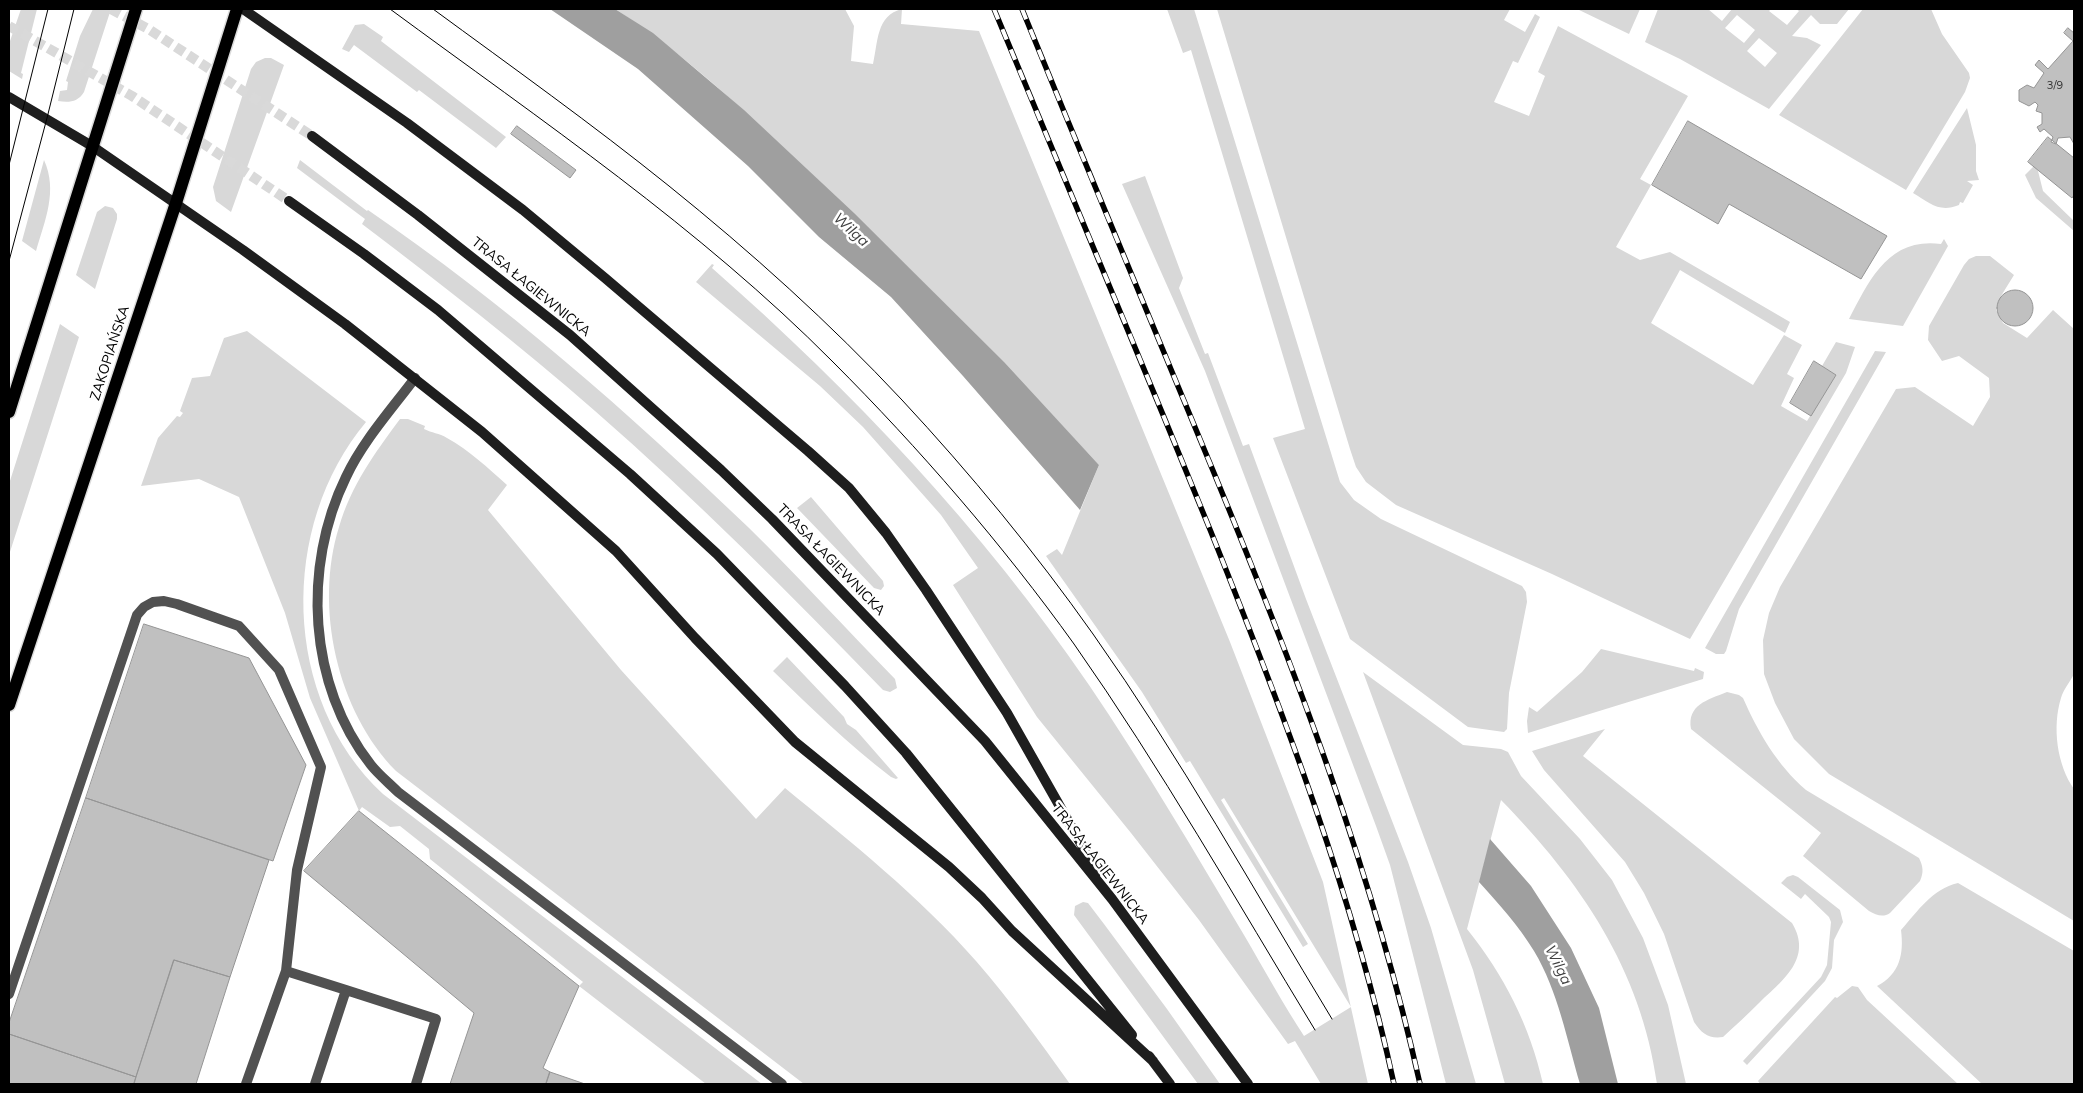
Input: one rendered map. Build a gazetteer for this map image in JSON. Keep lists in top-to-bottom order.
{
  "streets": {
    "main road": ["TRASA ŁAGIEWNICKA", "ZAKOPIAŃSKA"]
  },
  "water": ["Wilga"],
  "house_numbers": ["3/9"]
}
